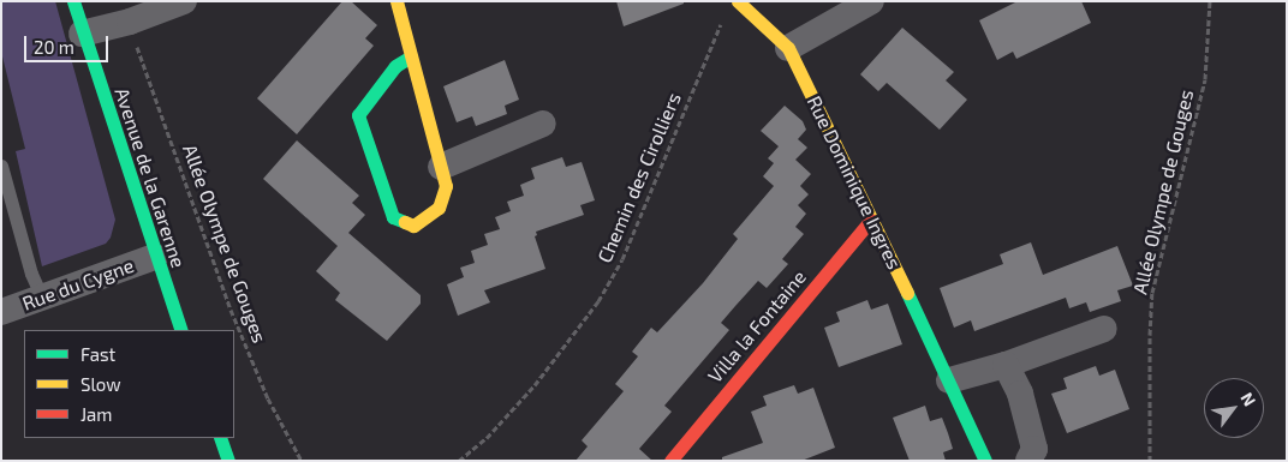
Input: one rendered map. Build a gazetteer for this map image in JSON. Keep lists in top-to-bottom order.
{
  "streets": {
    "street": [
      "Avenue de la Garenne",
      "Rue Dominique Ingres",
      "Rue du Cygne",
      "Villa la Fontaine"
    ],
    "path": ["Chemin des Cirolliers", "Allée Olympe de Gouges"]
  },
  "crossings": [
    ["Avenue de la Garenne", "Rue du Cygne"],
    ["Rue Dominique Ingres", "Villa la Fontaine"]
  ],
  "legend": ["Fast", "Slow", "Jam"],
  "scale_bar": "20 m",
  "north": "top right"
}
